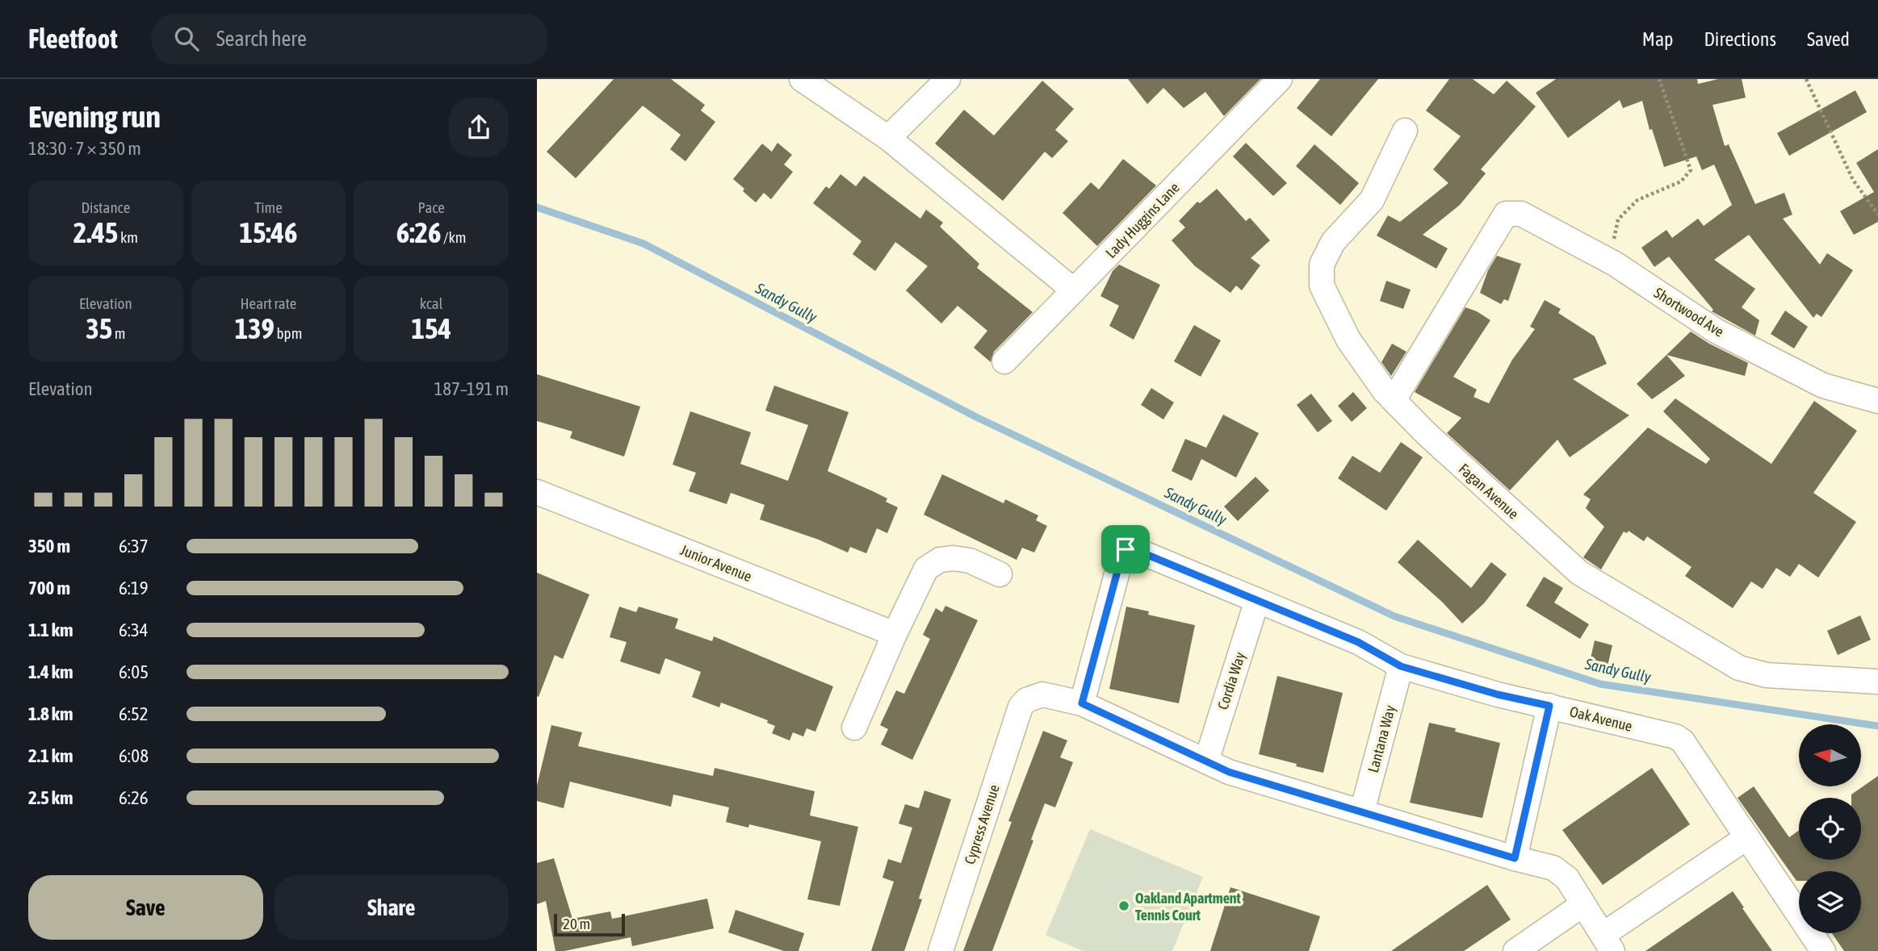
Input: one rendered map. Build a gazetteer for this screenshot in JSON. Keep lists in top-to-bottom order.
{
  "streets": {
    "street": [
      "Lady Huggins Lane",
      "Shortwood Ave",
      "Fagan Avenue",
      "Junior Avenue",
      "Cordia Way",
      "Oak Avenue",
      "Lantana Way",
      "Cypress Avenue"
    ]
  },
  "crossings": [
    ["Shortwood Ave", "Fagan Avenue"],
    ["Cordia Way", "Oak Avenue"],
    ["Oak Avenue", "Lantana Way"],
    ["Oak Avenue", "Cypress Avenue"]
  ],
  "water": ["Sandy Gully"],
  "places": ["Oakland Apartment Tennis Court"],
  "scale_bar": "20 m",
  "north": "left",
  "page": {
    "header": "Fleetfoot",
    "search": "Search here",
    "nav": ["Map", "Directions", "Saved"],
    "heading": ["Evening run", "18:30 · 7 × 350 m"],
    "stats": [
      ["Distance", "2.45 km"],
      ["Time", "15:46"],
      ["Pace", "6:26 /km"],
      ["Elevation", "35 m"],
      ["Heart rate", "139 bpm"],
      ["kcal", "154"]
    ],
    "chart": ["Elevation", "187–191 m"],
    "list": [
      {
        "name": "350 m",
        "note": "6:37"
      },
      {
        "name": "700 m",
        "note": "6:19"
      },
      {
        "name": "1.1 km",
        "note": "6:34"
      },
      {
        "name": "1.4 km",
        "note": "6:05"
      },
      {
        "name": "1.8 km",
        "note": "6:52"
      },
      {
        "name": "2.1 km",
        "note": "6:08"
      },
      {
        "name": "2.5 km",
        "note": "6:26"
      }
    ],
    "buttons": ["Save", "Share"],
    "scale": "20 m"
  }
}
